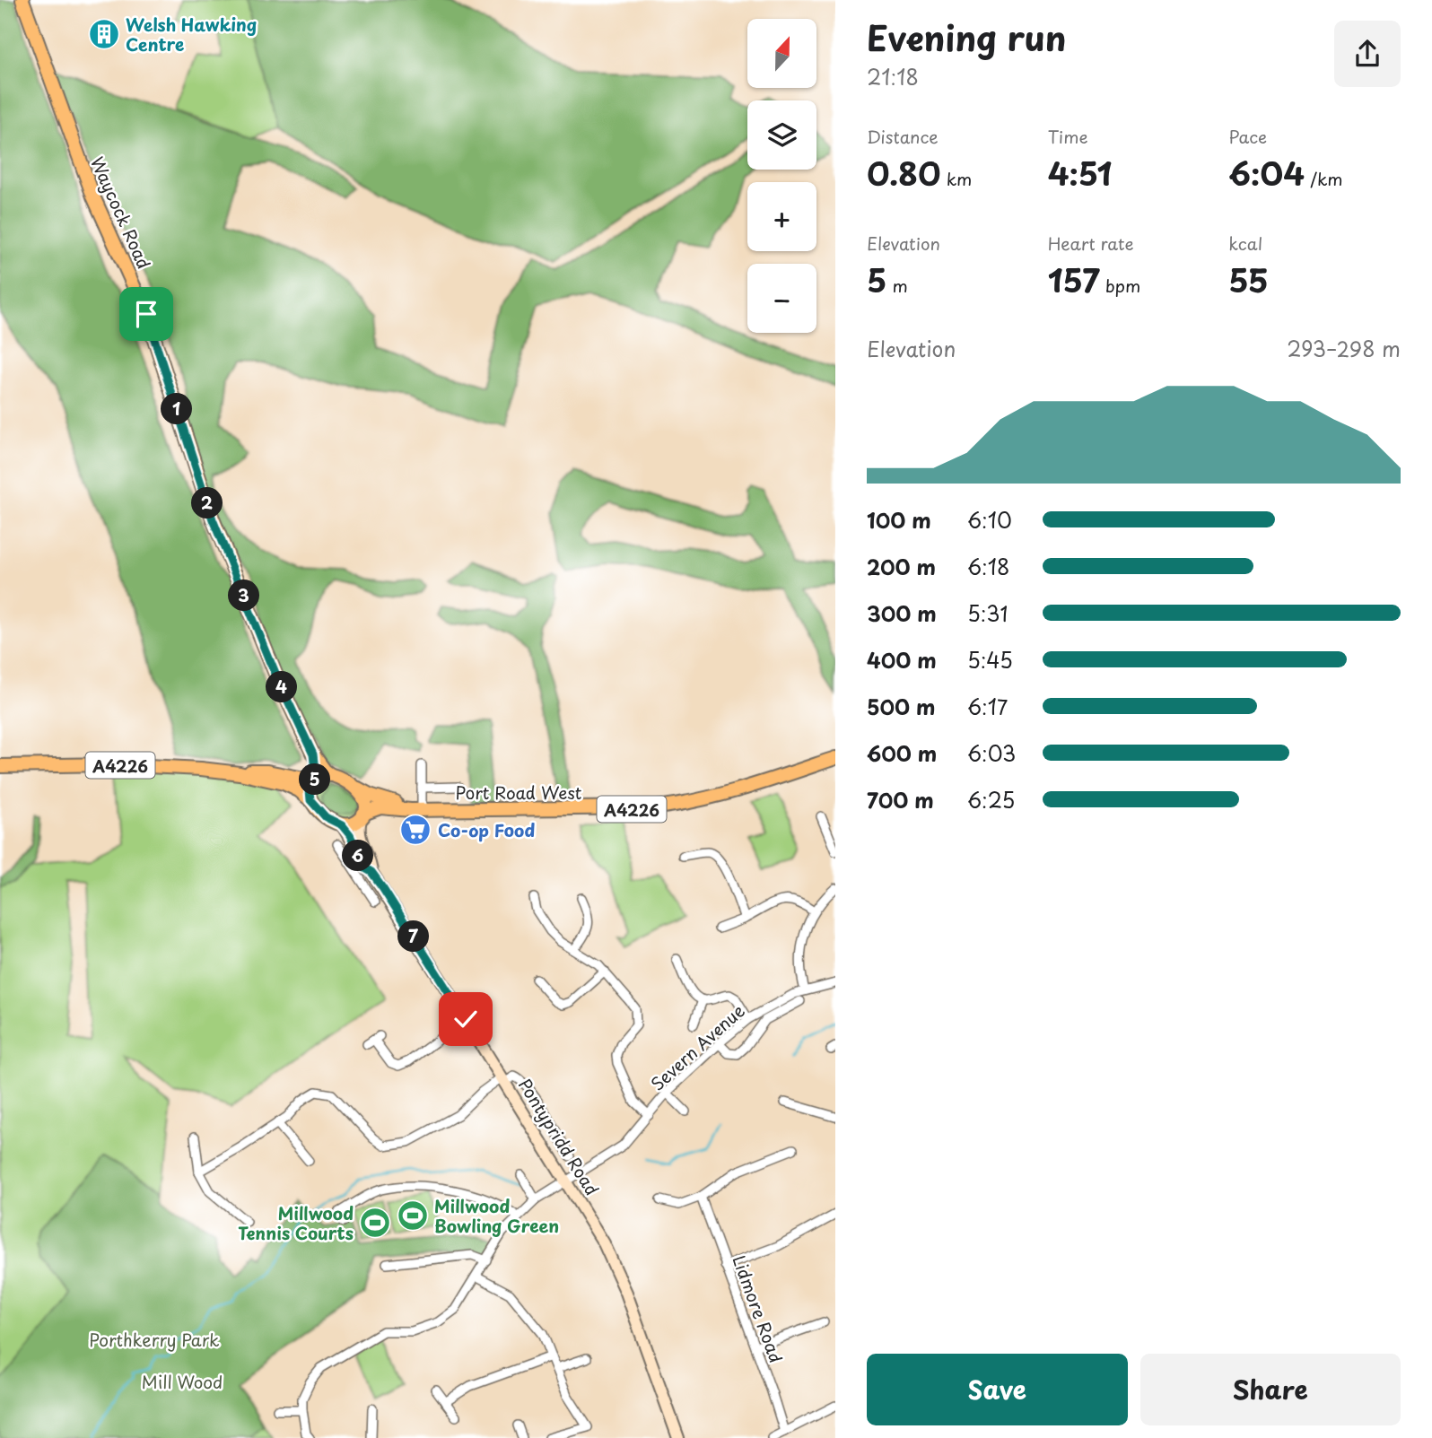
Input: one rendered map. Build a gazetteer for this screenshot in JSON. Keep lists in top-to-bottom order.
{
  "streets": {
    "main road": [
      "Waycock Road",
      "A4226",
      "Port Road West",
      "Pontypridd Road"
    ],
    "street": ["Severn Avenue", "Lidmore Road"]
  },
  "crossings": [
    ["Waycock Road", "A4226"],
    ["Waycock Road", "Port Road West"],
    ["Waycock Road", "Pontypridd Road"],
    ["A4226", "Port Road West"],
    ["A4226", "Pontypridd Road"],
    ["Port Road West", "Pontypridd Road"],
    ["Severn Avenue", "Pontypridd Road"]
  ],
  "parks": ["Porthkerry Park", "Mill Wood"],
  "places": {
    "building": ["Welsh Hawking Centre"],
    "supermarket": ["Co-op Food"],
    "sports": ["Millwood Bowling Green", "Millwood Tennis Courts"]
  },
  "north": "top",
  "page": {
    "heading": ["Evening run", "21:18"],
    "map_buttons": ["+", "−"],
    "stats": [
      ["Distance", "0.80 km"],
      ["Time", "4:51"],
      ["Pace", "6:04 /km"],
      ["Elevation", "5 m"],
      ["Heart rate", "157 bpm"],
      ["kcal", "55"]
    ],
    "chart": ["Elevation", "293–298 m"],
    "pins": [
      "1",
      "2",
      "3",
      "4",
      "5",
      "6",
      "7"
    ],
    "list": [
      {
        "name": "100 m",
        "note": "6:10"
      },
      {
        "name": "200 m",
        "note": "6:18"
      },
      {
        "name": "300 m",
        "note": "5:31"
      },
      {
        "name": "400 m",
        "note": "5:45"
      },
      {
        "name": "500 m",
        "note": "6:17"
      },
      {
        "name": "600 m",
        "note": "6:03"
      },
      {
        "name": "700 m",
        "note": "6:25"
      }
    ],
    "buttons": ["Save", "Share"]
  }
}
